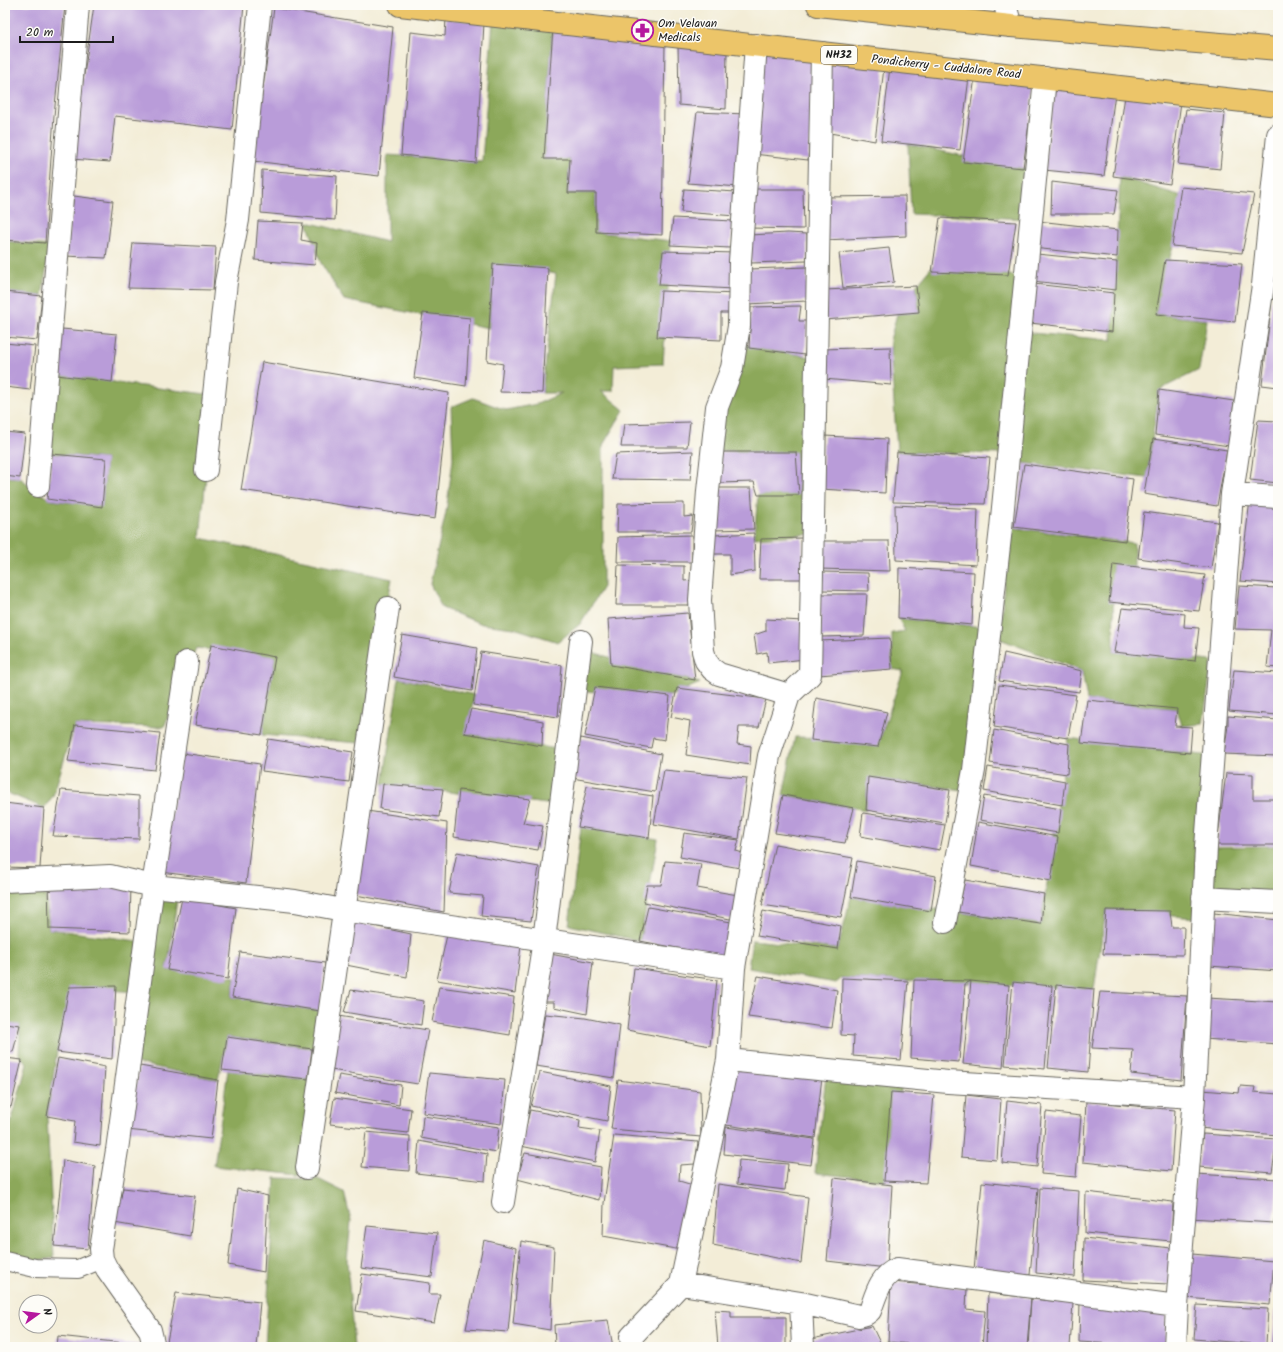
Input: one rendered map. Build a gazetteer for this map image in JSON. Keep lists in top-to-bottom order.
{
  "streets": {
    "highway": ["NH32", "Pondicherry - Cuddalore Road"]
  },
  "places": {
    "pharmacy": ["Om Velavan Medicals"]
  },
  "scale_bar": "20 m",
  "north": "right"
}
